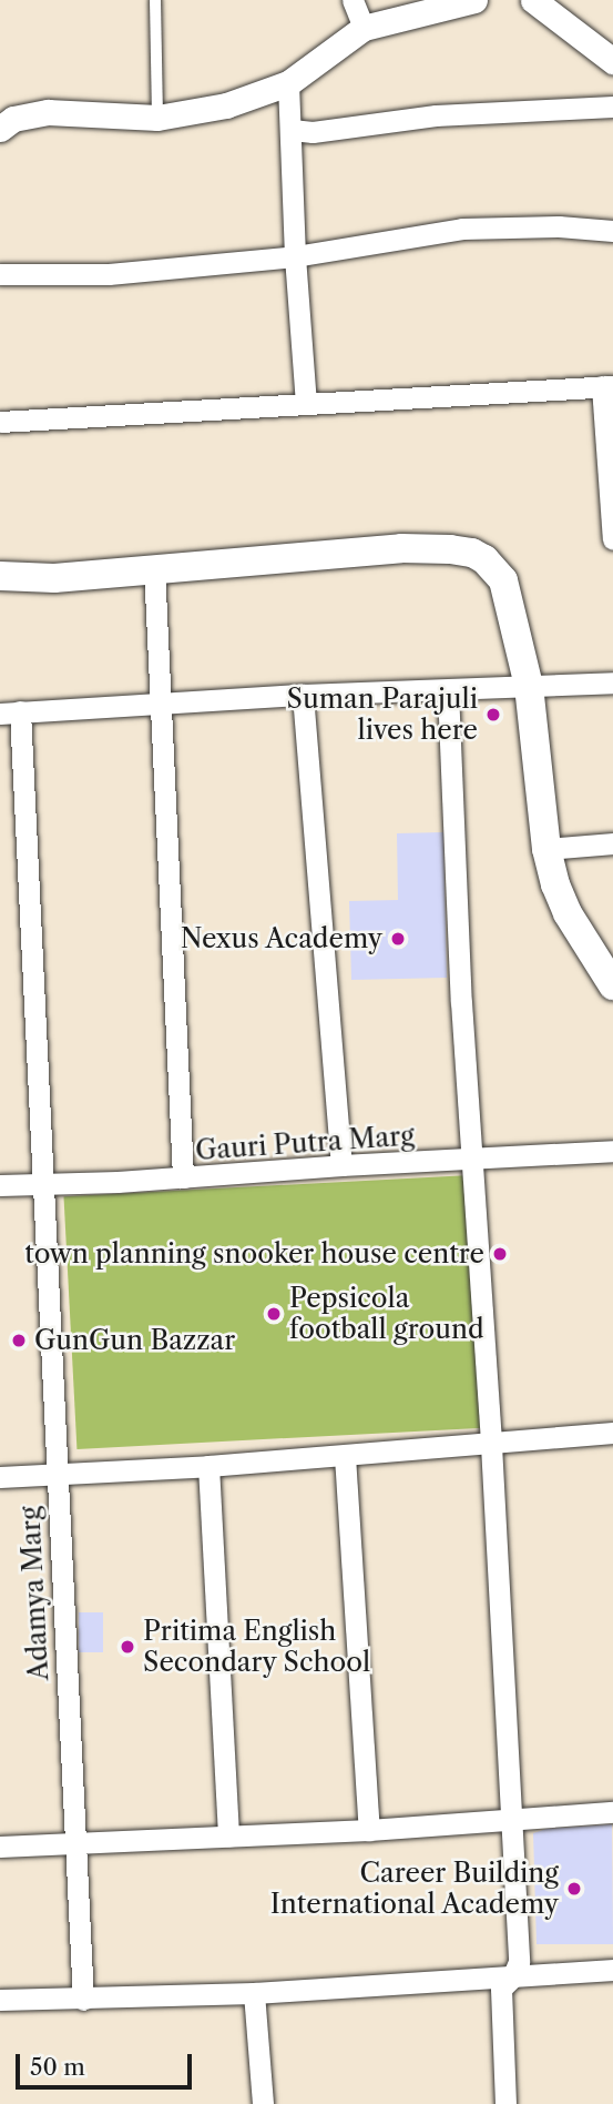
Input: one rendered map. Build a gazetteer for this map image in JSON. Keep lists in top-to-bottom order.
{
  "streets": {
    "street": ["Gauri Putra Marg", "Adamya Marg"]
  },
  "crossings": [
    ["Gauri Putra Marg", "Adamya Marg"]
  ],
  "places": [
    "Suman Parajuli lives here",
    "Nexus Academy",
    "town planning snooker house centre",
    "Pepsicola football ground",
    "GunGun Bazzar",
    "Pritima English Secondary School",
    "Career Building International Academy"
  ],
  "scale_bar": "50 m"
}
